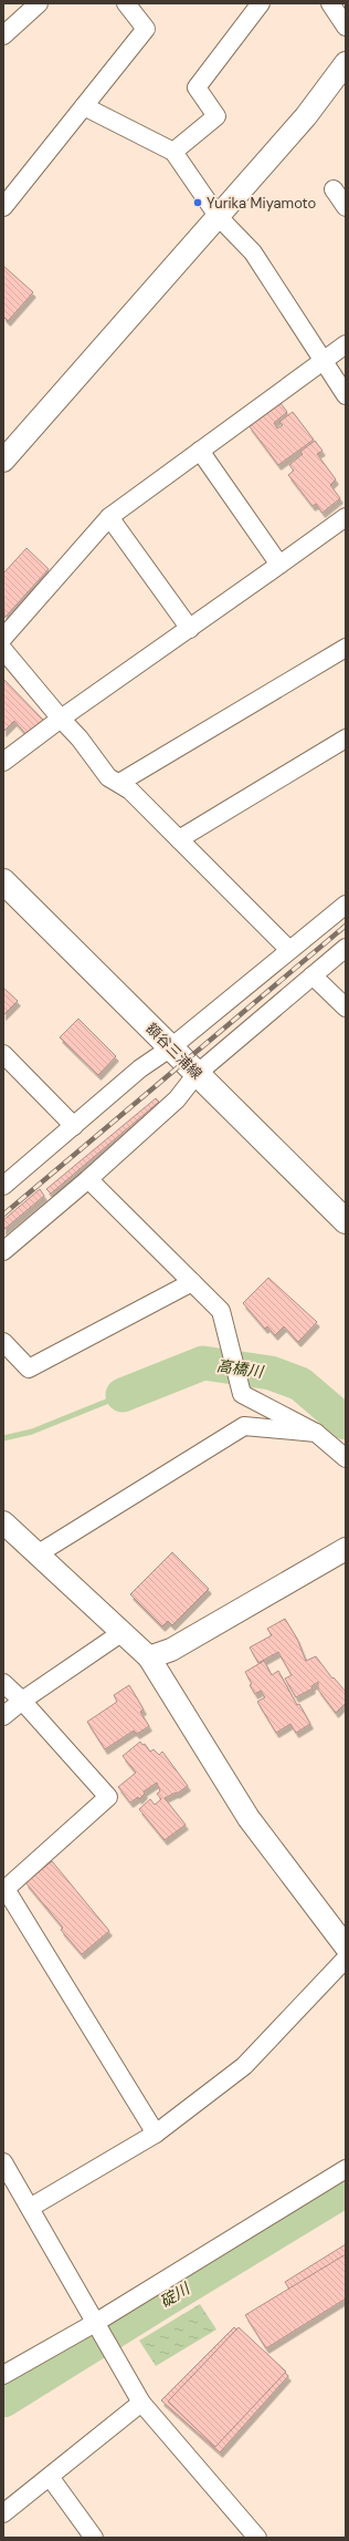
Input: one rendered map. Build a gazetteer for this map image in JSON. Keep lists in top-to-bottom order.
{
  "streets": {
    "main road": ["額谷三浦線"]
  },
  "water": ["高橋川", "碇川"],
  "places": ["Yurika Miyamoto"]
}
